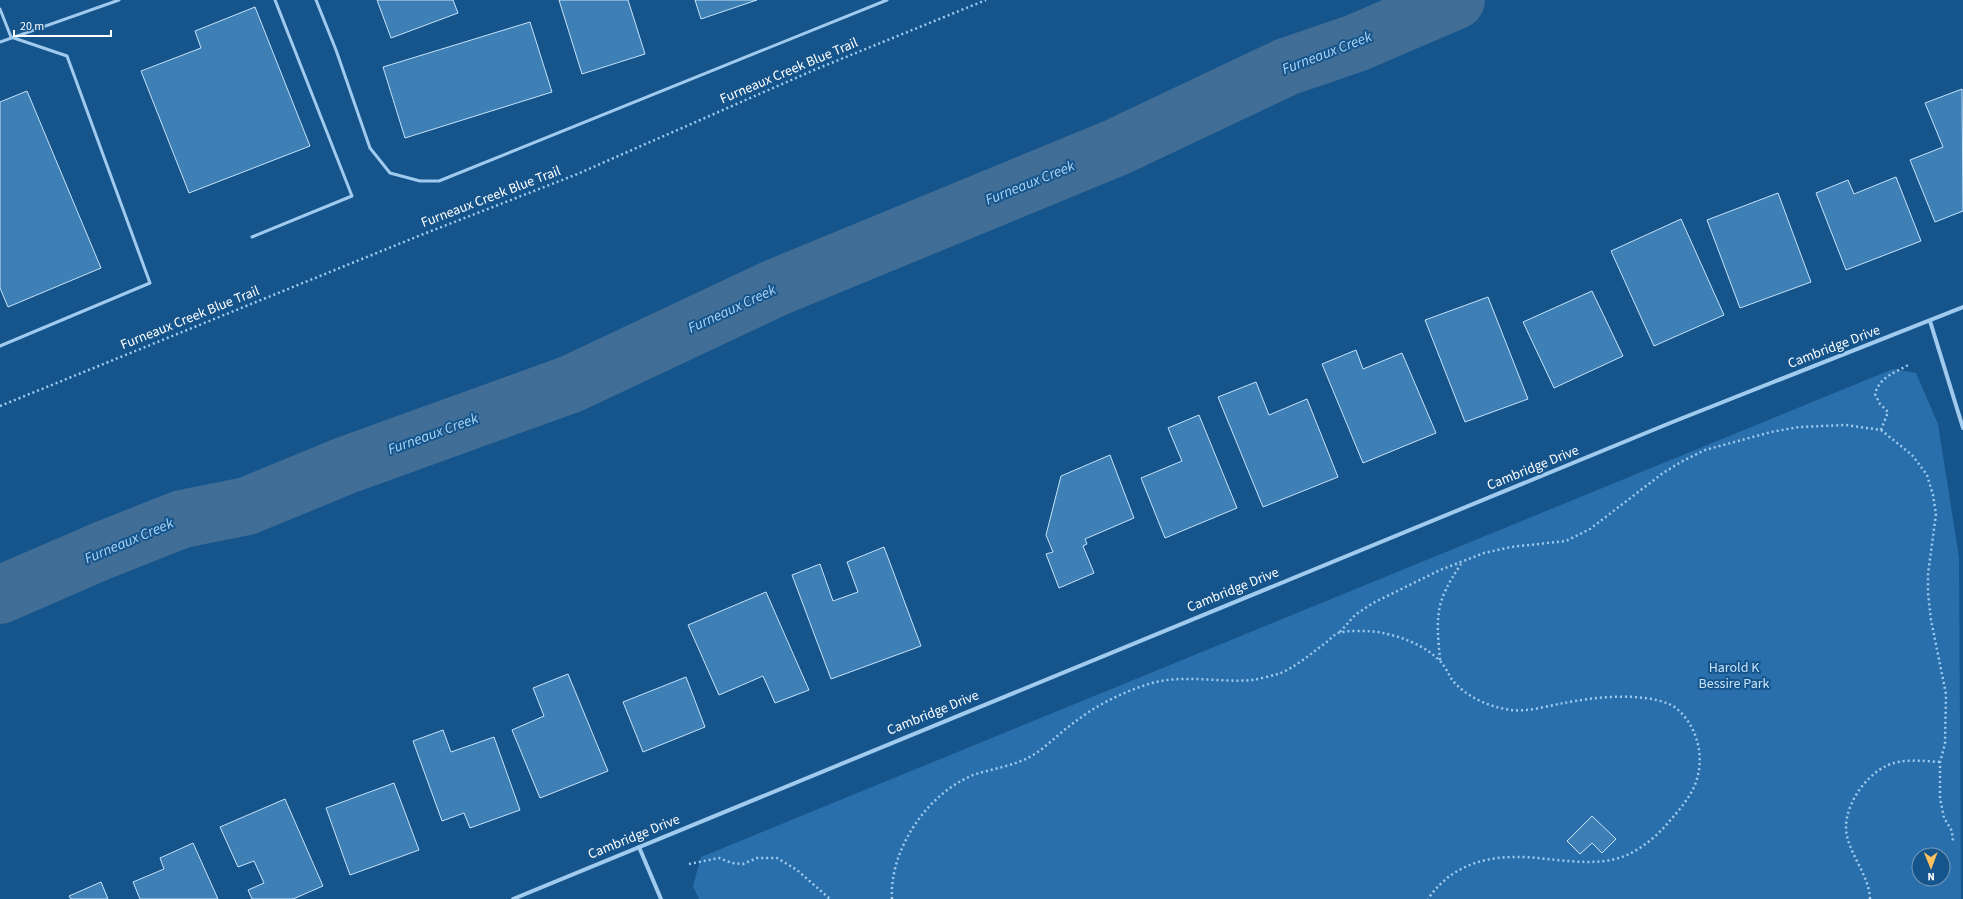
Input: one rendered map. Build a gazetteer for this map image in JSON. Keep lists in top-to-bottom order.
{
  "streets": {
    "street": ["Cambridge Drive"],
    "path": ["Furneaux Creek Blue Trail"]
  },
  "water": ["Furneaux Creek"],
  "parks": ["Harold K Bessire Park"],
  "scale_bar": "20 m",
  "north": "bottom"
}
